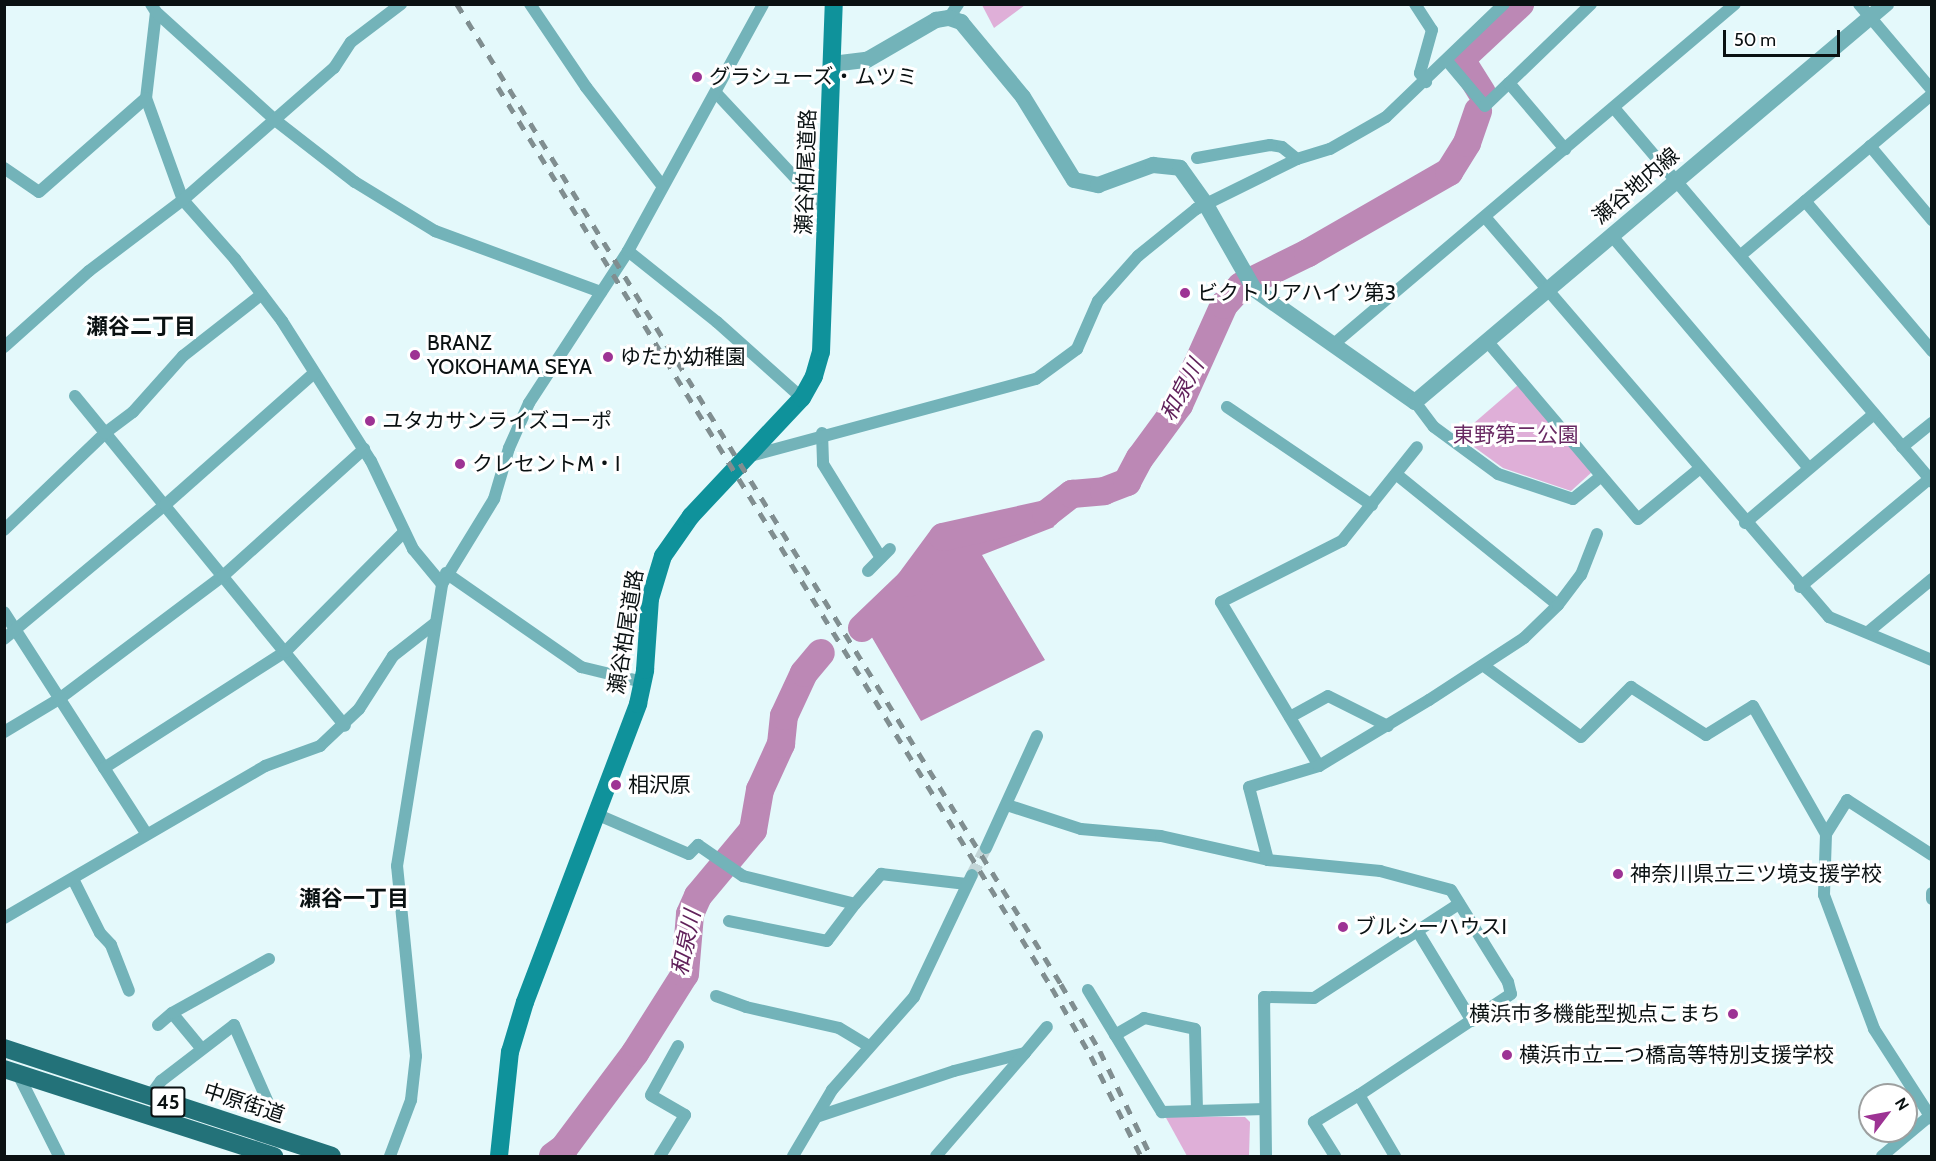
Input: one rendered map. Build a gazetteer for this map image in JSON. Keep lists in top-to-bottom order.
{
  "streets": {
    "main road": ["瀬谷柏尾道路", "45", "中原街道"],
    "street": ["瀬谷地内線"]
  },
  "districts": ["瀬谷二丁目", "瀬谷一丁目"],
  "water": ["和泉川"],
  "parks": ["東野第二公園"],
  "places": [
    "グラシューズ・ムツミ",
    "ビクトリアハイツ第3",
    "BRANZ YOKOHAMA SEYA",
    "ゆたか幼稚園",
    "ユタカサンライズコーポ",
    "クレセントM・I",
    "相沢原",
    "神奈川県立三ツ境支援学校",
    "ブルシーハウスI",
    "横浜市多機能型拠点こまち",
    "横浜市立二つ橋高等特別支援学校"
  ],
  "scale_bar": "50 m",
  "north": "top right"
}
